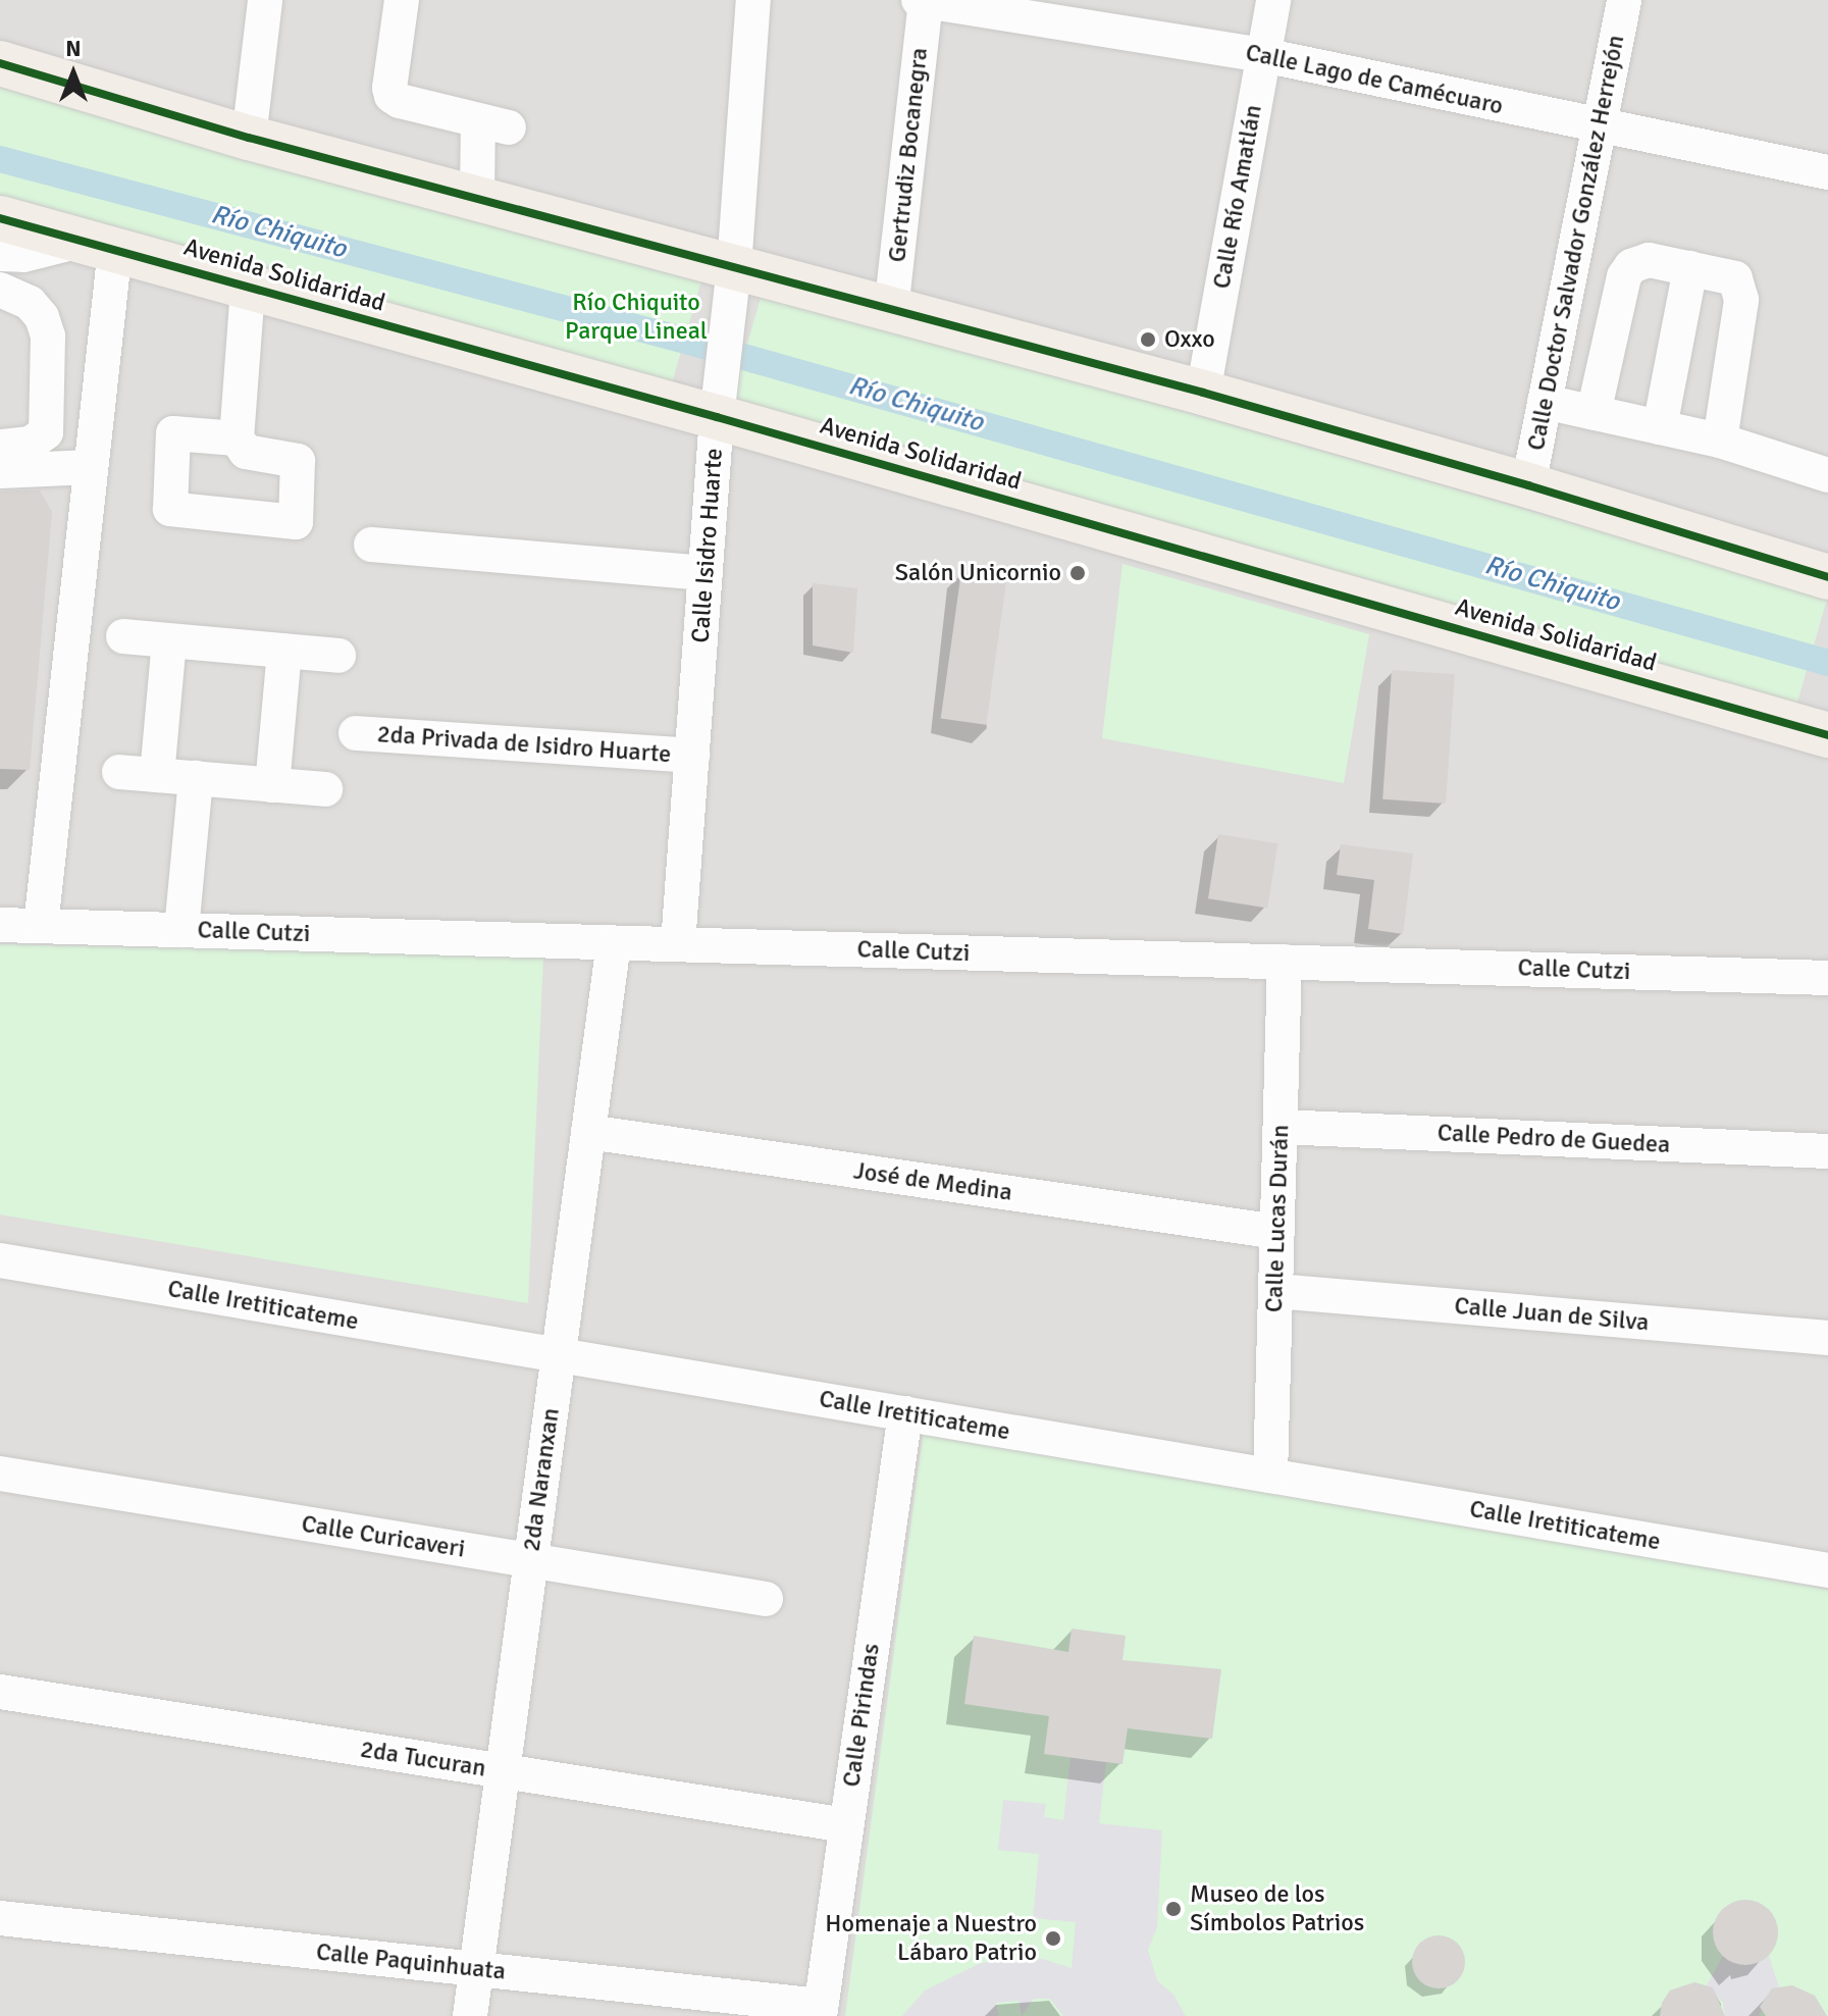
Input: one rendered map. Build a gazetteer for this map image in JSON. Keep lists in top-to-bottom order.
{
  "streets": {
    "main road": ["Avenida Solidaridad"],
    "street": [
      "Calle Lago de Camécuaro",
      "Gertrudiz Bocanegra",
      "Calle Río Amatlán",
      "Calle Doctor Salvador González Herrejón",
      "Calle Isidro Huarte",
      "2da Privada de Isidro Huarte",
      "Calle Cutzi",
      "Calle Pedro de Guedea",
      "José de Medina",
      "Calle Lucas Durán",
      "Calle Iretiticateme",
      "Calle Juan de Silva",
      "2da Naranxan",
      "Calle Curicaveri",
      "Calle Pirindas",
      "2da Tucuran",
      "Calle Paquinhuata"
    ]
  },
  "crossings": [
    ["Calle Lago de Camécuaro", "Gertrudiz Bocanegra"],
    ["Calle Lago de Camécuaro", "Calle Río Amatlán"],
    ["Calle Lago de Camécuaro", "Calle Doctor Salvador González Herrejón"],
    ["Avenida Solidaridad", "Calle Isidro Huarte"],
    ["Calle Isidro Huarte", "2da Privada de Isidro Huarte"],
    ["Calle Isidro Huarte", "Calle Cutzi"],
    ["Calle Cutzi", "Calle Lucas Durán"],
    ["Calle Cutzi", "2da Naranxan"],
    ["Calle Pedro de Guedea", "Calle Lucas Durán"],
    ["José de Medina", "Calle Lucas Durán"],
    ["José de Medina", "2da Naranxan"],
    ["Calle Lucas Durán", "Calle Iretiticateme"],
    ["Calle Lucas Durán", "Calle Juan de Silva"],
    ["Calle Iretiticateme", "2da Naranxan"],
    ["Calle Iretiticateme", "Calle Pirindas"],
    ["2da Naranxan", "Calle Curicaveri"],
    ["2da Naranxan", "2da Tucuran"],
    ["2da Naranxan", "Calle Paquinhuata"],
    ["Calle Pirindas", "2da Tucuran"],
    ["Calle Pirindas", "Calle Paquinhuata"]
  ],
  "water": ["Río Chiquito"],
  "parks": ["Río Chiquito Parque Lineal"],
  "places": [
    "Oxxo",
    "Salón Unicornio",
    "Museo de los Símbolos Patrios",
    "Homenaje a Nuestro Lábaro Patrio"
  ],
  "north": "top"
}
